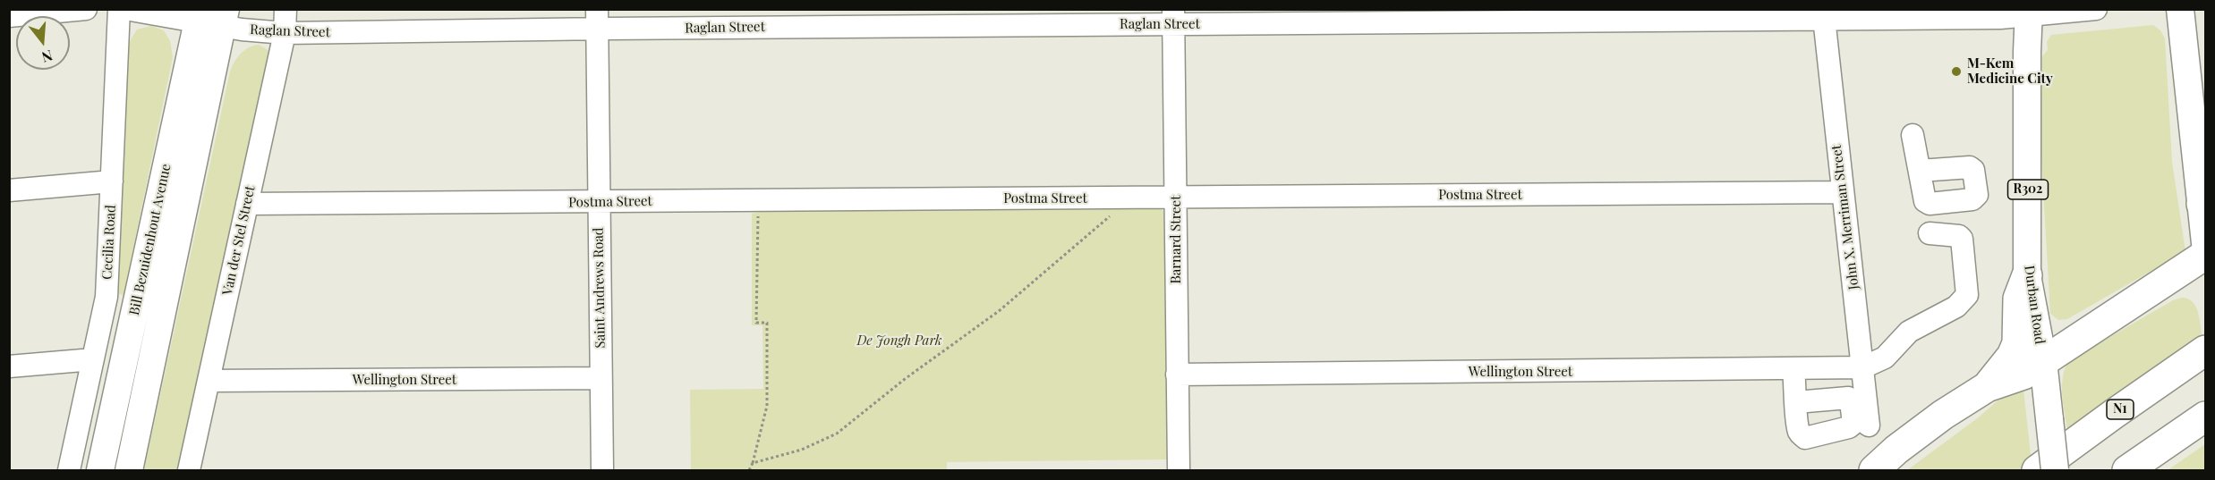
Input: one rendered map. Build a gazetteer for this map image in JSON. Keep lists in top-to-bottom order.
{
  "streets": {
    "highway": ["N1"],
    "main road": ["R302", "Bill Bezuidenhout Avenue", "Durban Road"],
    "street": [
      "Raglan Street",
      "Postma Street",
      "John X. Merriman Street",
      "Barnard Street",
      "Van der Stel Street",
      "Cecilia Road",
      "Saint Andrews Road",
      "Wellington Street"
    ]
  },
  "crossings": [
    ["Raglan Street", "John X. Merriman Street"],
    ["Raglan Street", "Bill Bezuidenhout Avenue"],
    ["Raglan Street", "Barnard Street"],
    ["Raglan Street", "Van der Stel Street"],
    ["Raglan Street", "Saint Andrews Road"],
    ["Raglan Street", "Durban Road"],
    ["Postma Street", "John X. Merriman Street"],
    ["Postma Street", "Barnard Street"],
    ["Postma Street", "Van der Stel Street"],
    ["Postma Street", "Saint Andrews Road"],
    ["John X. Merriman Street", "Wellington Street"],
    ["Barnard Street", "Wellington Street"],
    ["Van der Stel Street", "Wellington Street"],
    ["Saint Andrews Road", "Wellington Street"]
  ],
  "parks": ["De Jongh Park"],
  "places": ["M-Kem Medicine City"],
  "north": "bottom"
}
